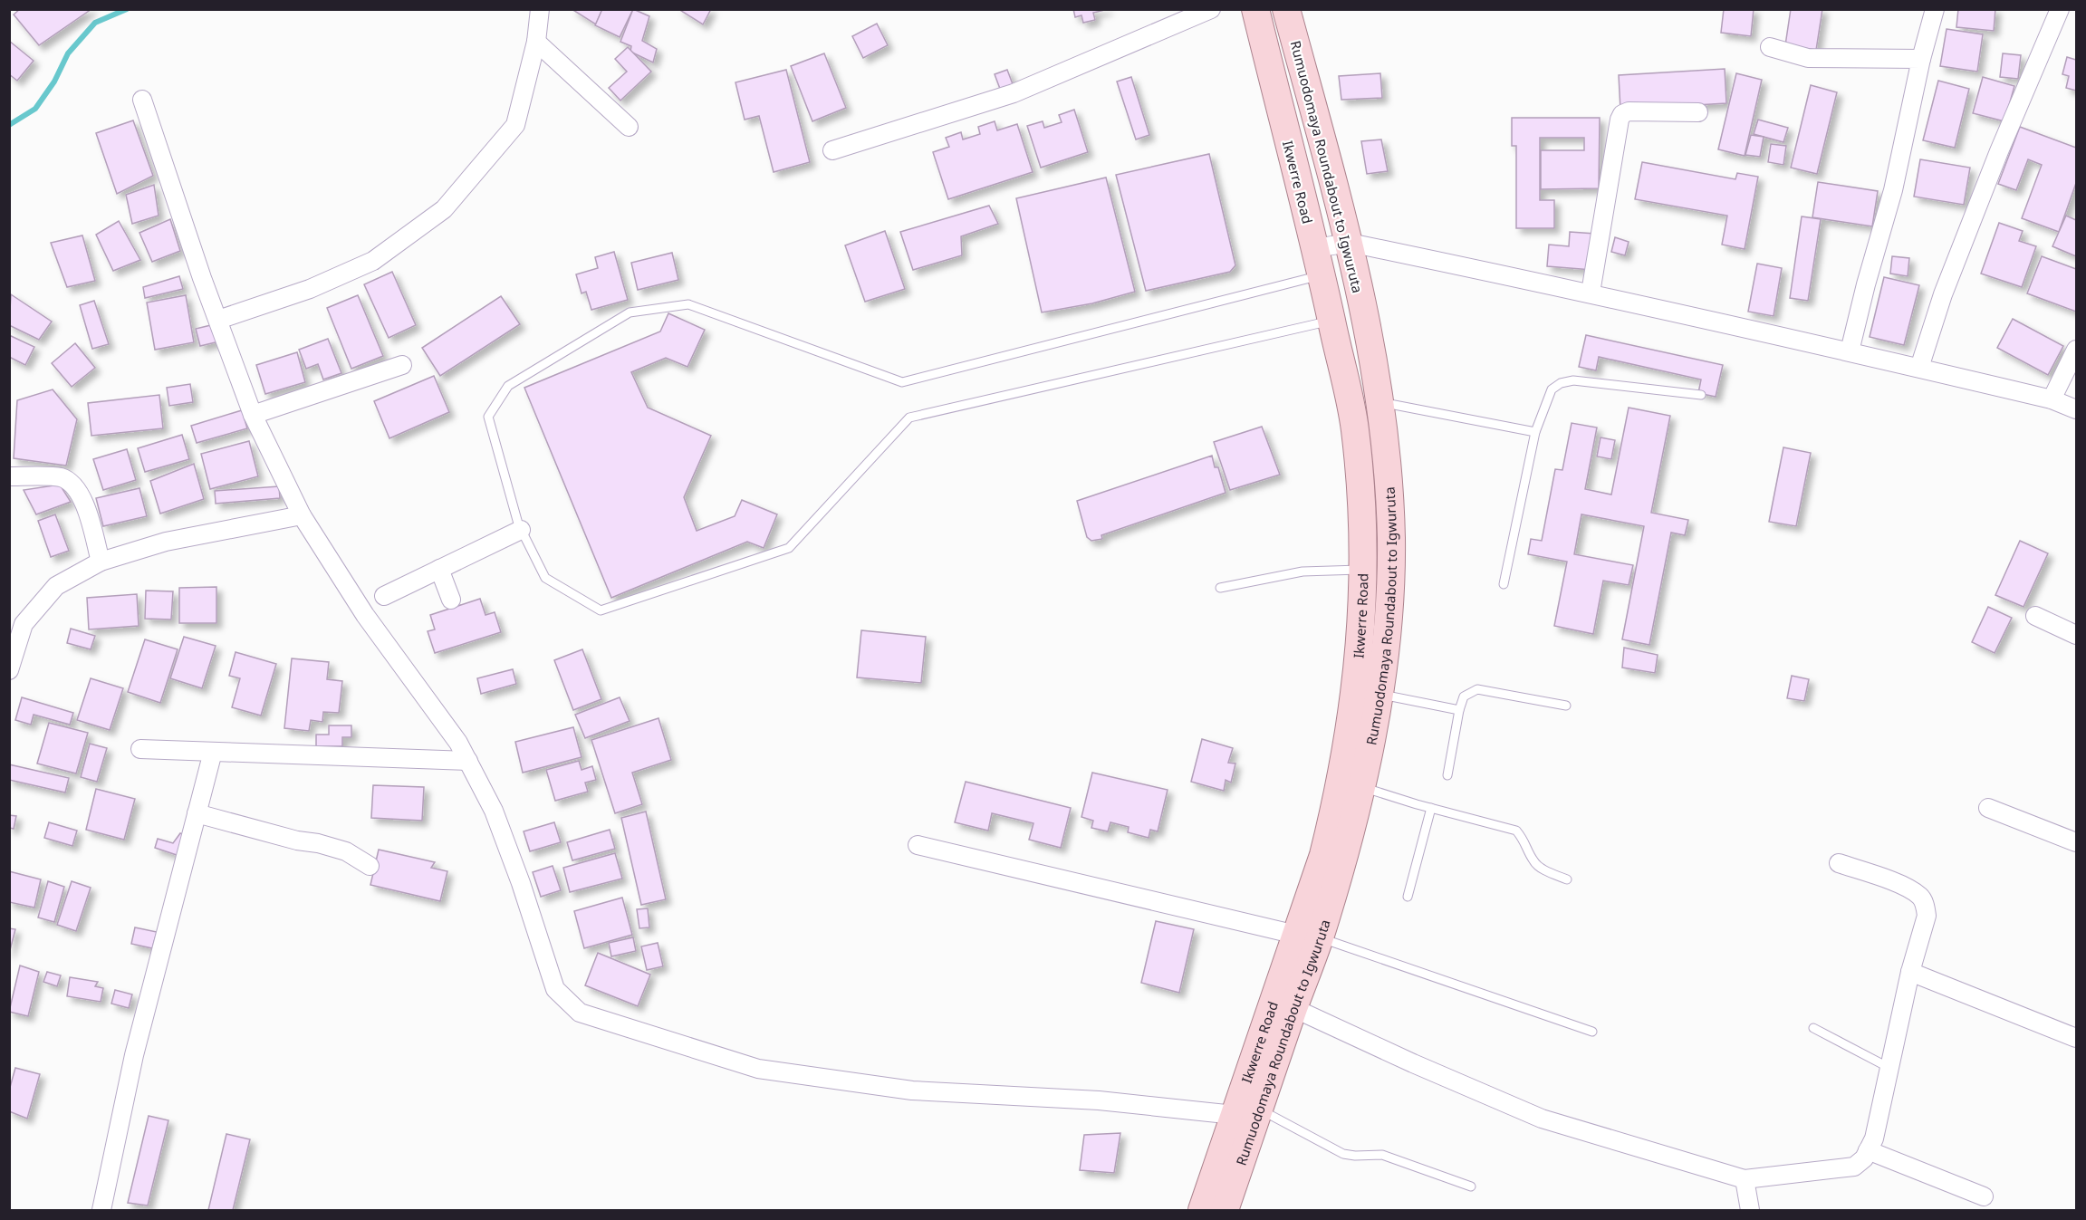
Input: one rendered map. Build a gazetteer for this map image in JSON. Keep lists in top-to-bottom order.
{
  "streets": {
    "main road": ["Rumuodomaya Roundabout to Igwuruta", "Ikwerre Road"]
  },
  "crossings": [
    ["Rumuodomaya Roundabout to Igwuruta", "Ikwerre Road"]
  ]
}
